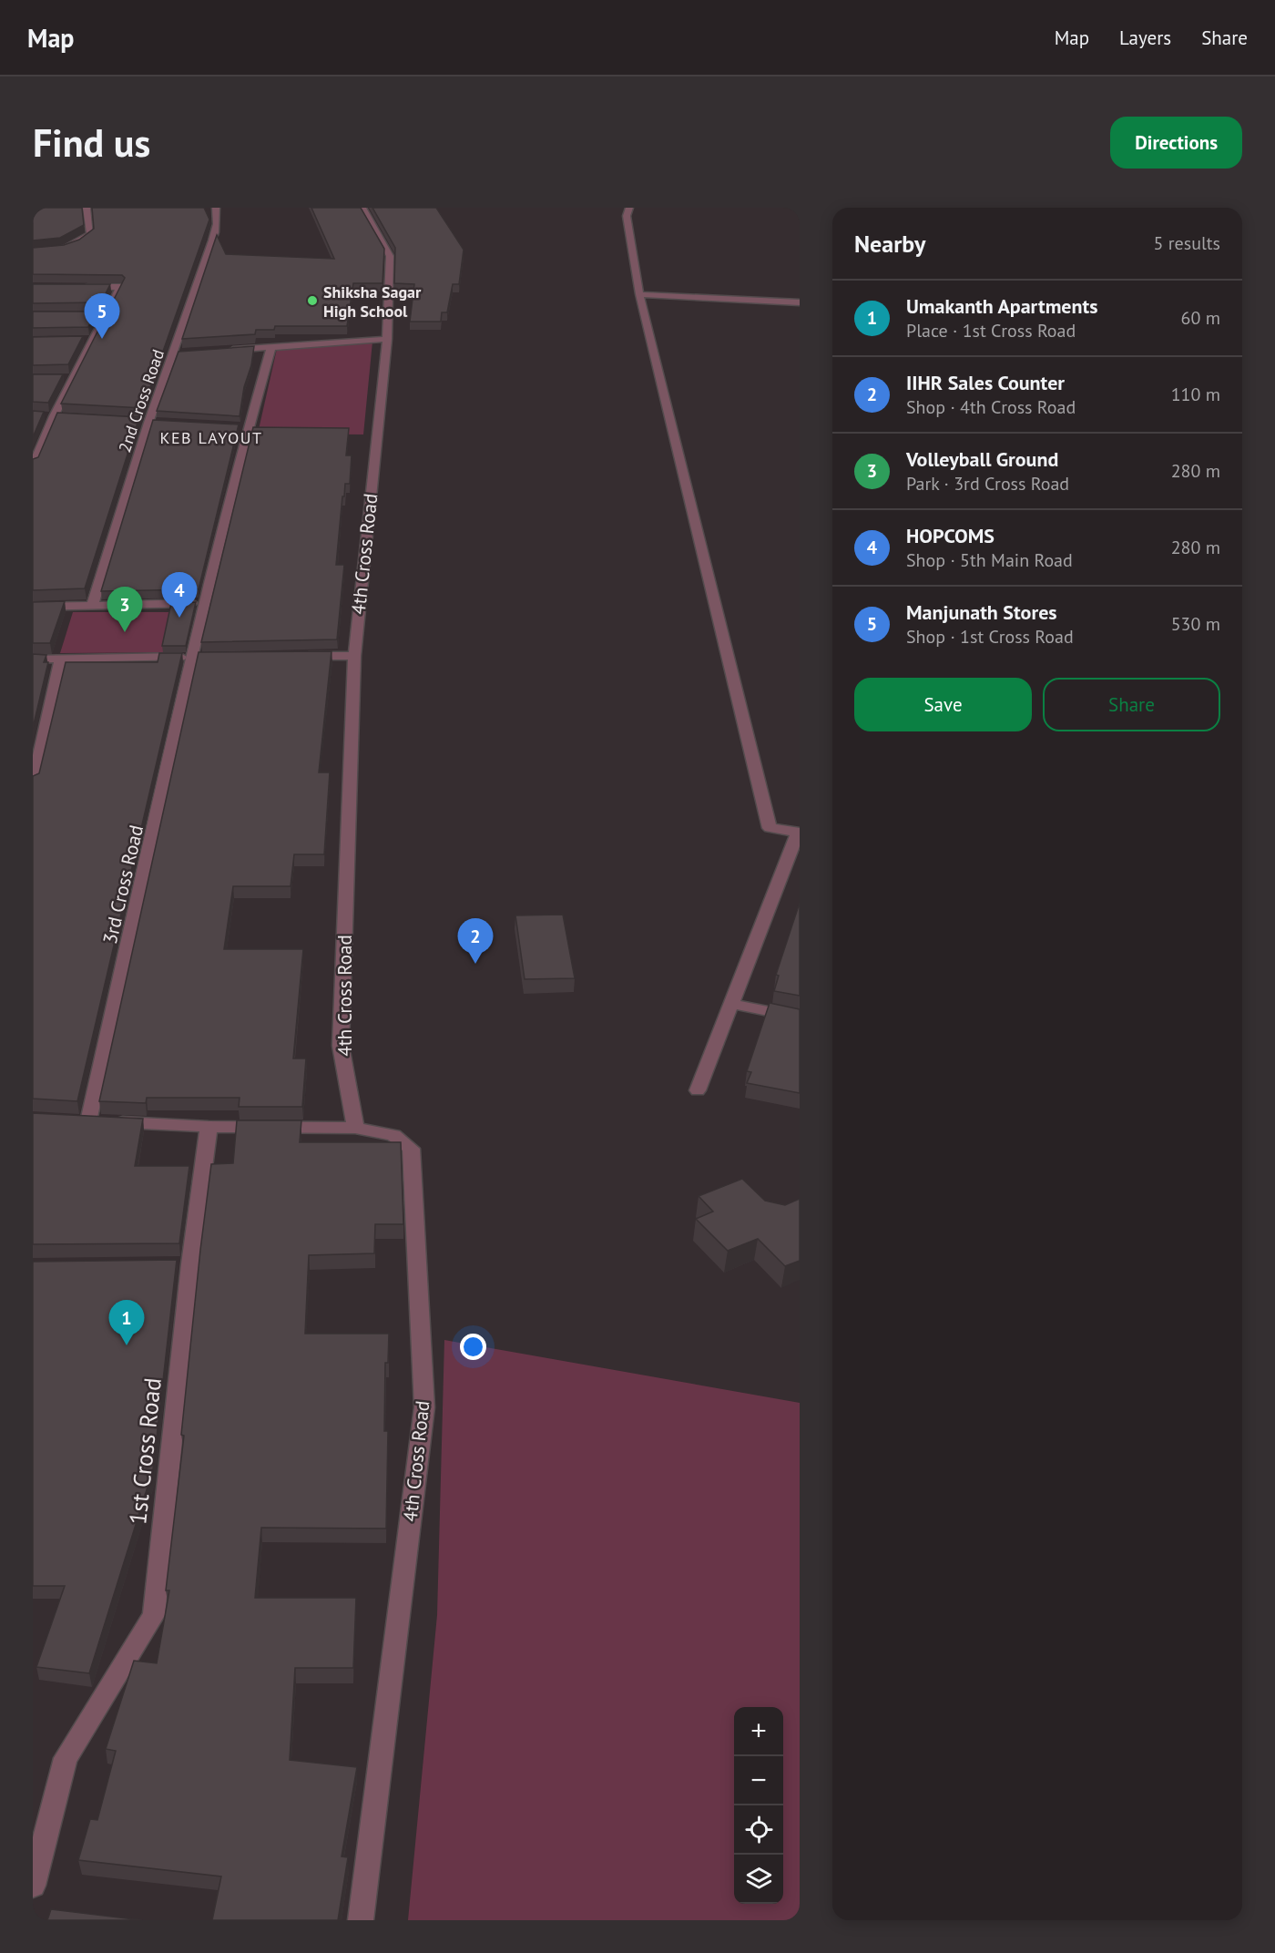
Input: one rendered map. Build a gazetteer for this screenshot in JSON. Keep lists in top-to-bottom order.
{
  "streets": {
    "street": [
      "2nd Cross Road",
      "4th Cross Road",
      "3rd Cross Road",
      "1st Cross Road"
    ]
  },
  "districts": ["KEB LAYOUT"],
  "places": ["Shiksha Sagar High School"],
  "page": {
    "header": "Map",
    "nav": ["Map", "Layers", "Share"],
    "buttons": [
      "Directions",
      ["Save", "Share"]
    ],
    "title": "Find us",
    "heading": ["Nearby", "5 results"],
    "list": [
      {
        "mark": "1",
        "name": "Umakanth Apartments",
        "note": "Place · 1st Cross Road",
        "value": "60 m"
      },
      {
        "mark": "2",
        "name": "IIHR Sales Counter",
        "note": "Shop · 4th Cross Road",
        "value": "110 m"
      },
      {
        "mark": "3",
        "name": "Volleyball Ground",
        "note": "Park · 3rd Cross Road",
        "value": "280 m"
      },
      {
        "mark": "4",
        "name": "HOPCOMS",
        "note": "Shop · 5th Main Road",
        "value": "280 m"
      },
      {
        "mark": "5",
        "name": "Manjunath Stores",
        "note": "Shop · 1st Cross Road",
        "value": "530 m"
      }
    ],
    "pins": [
      "5",
      "4",
      "3",
      "2",
      "1"
    ],
    "map_buttons": ["+", "−"]
  }
}
